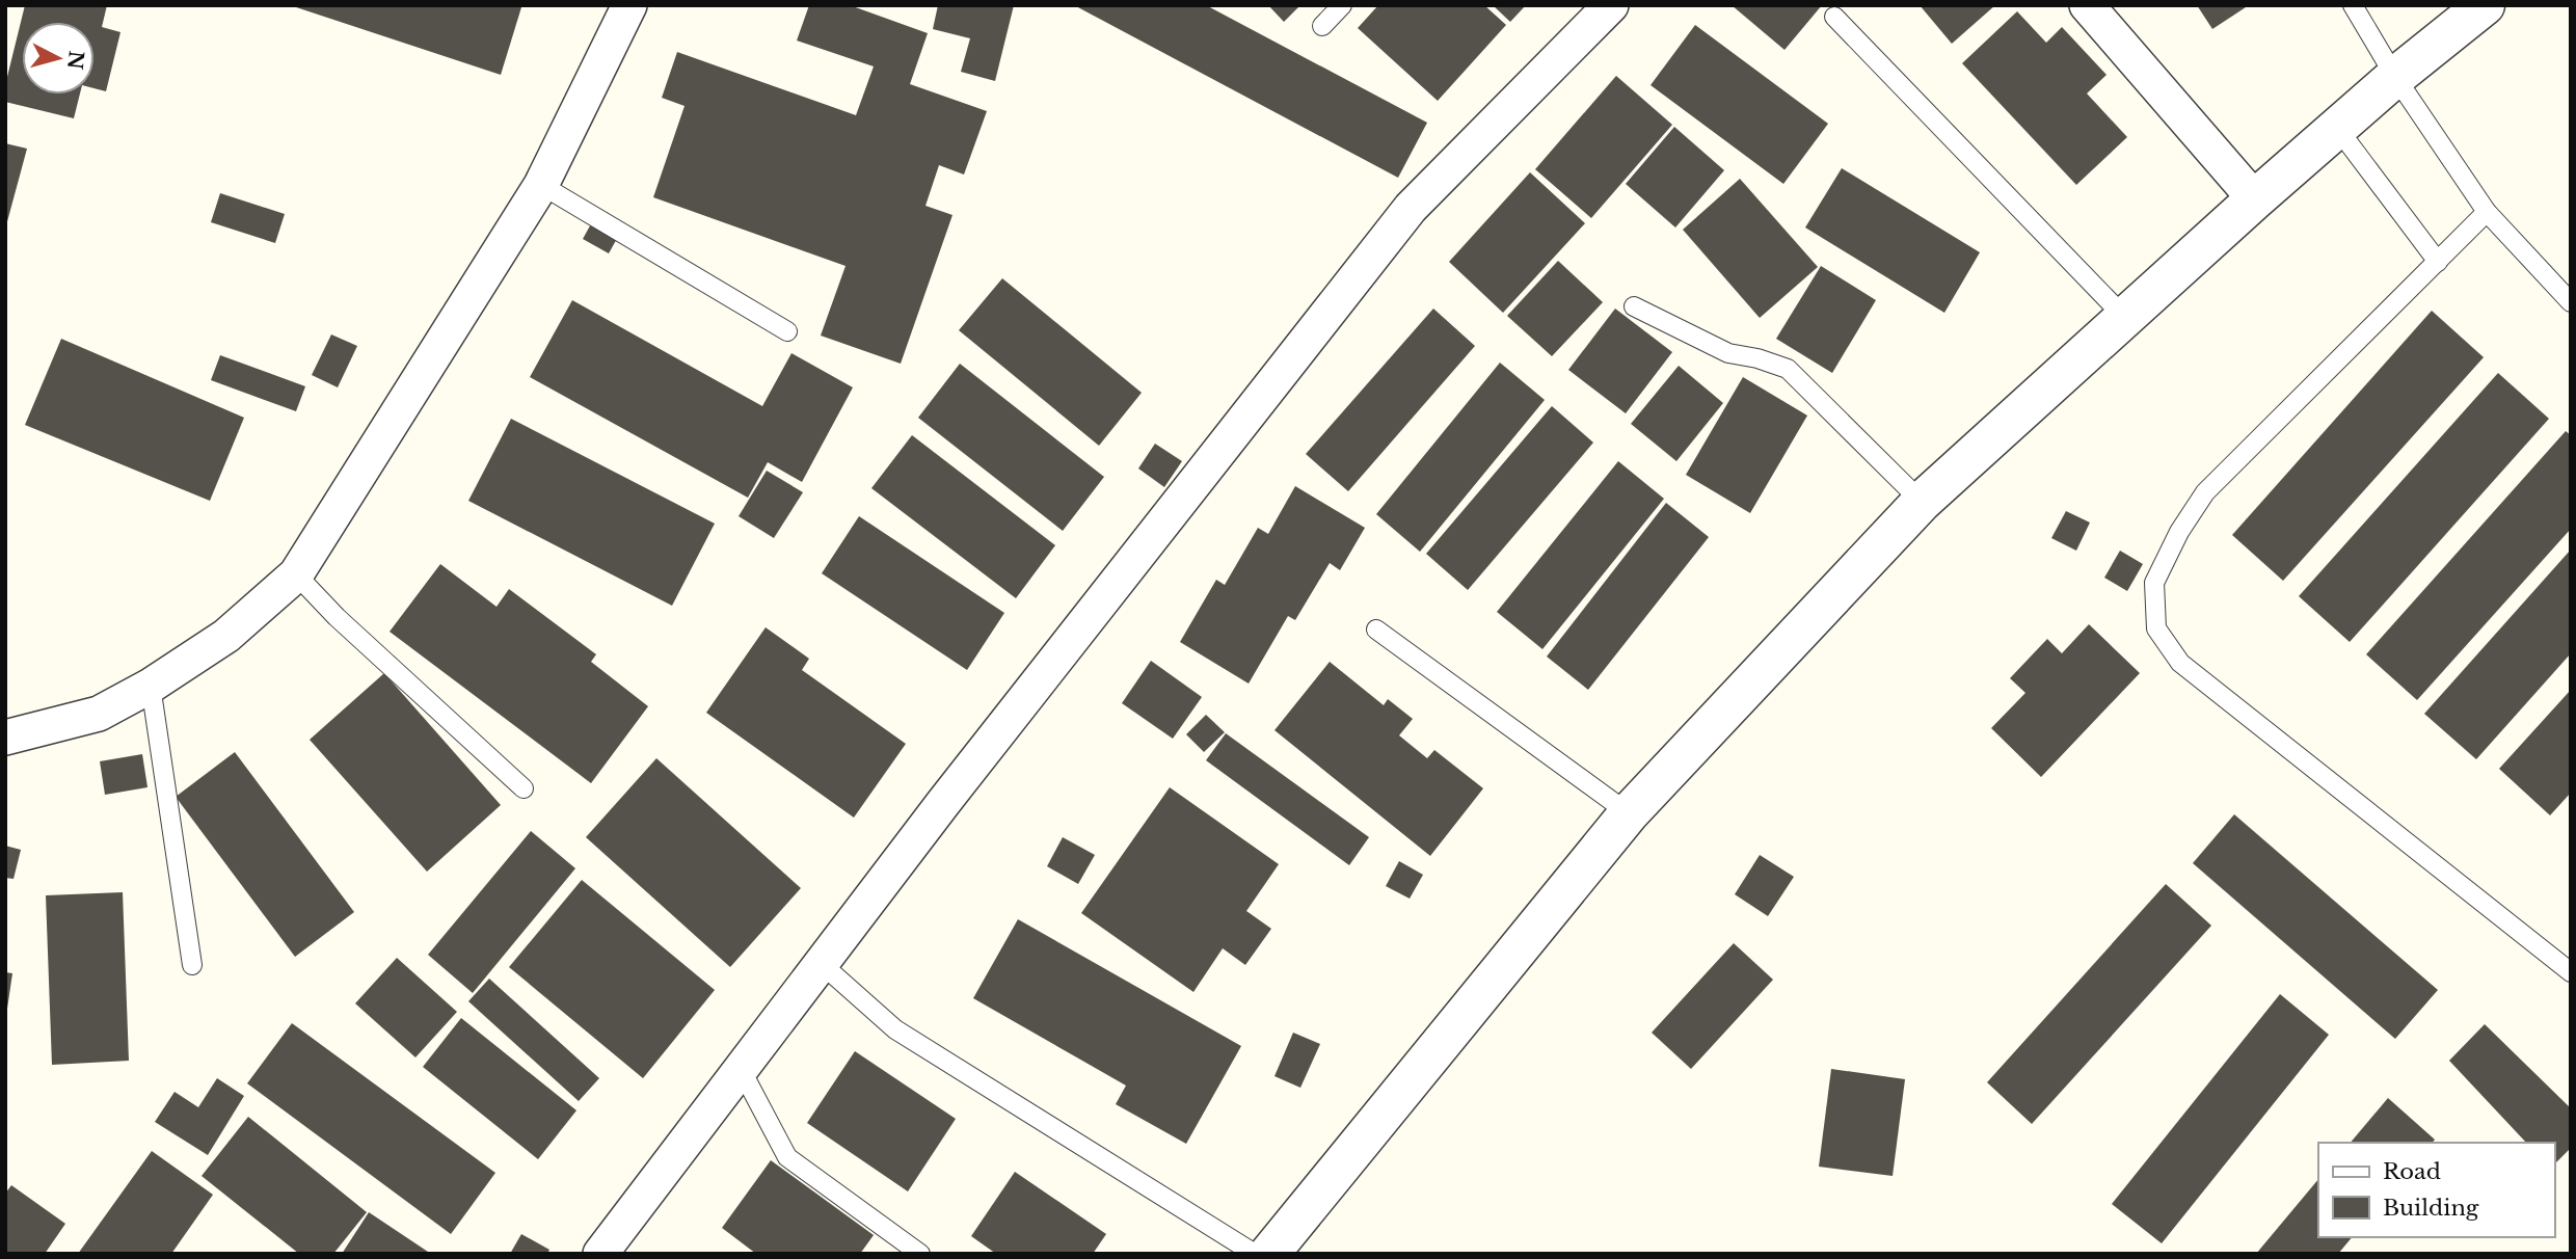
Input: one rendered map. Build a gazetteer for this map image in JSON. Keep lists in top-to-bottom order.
{
  "legend": ["Road", "Building"],
  "north": "right"
}
